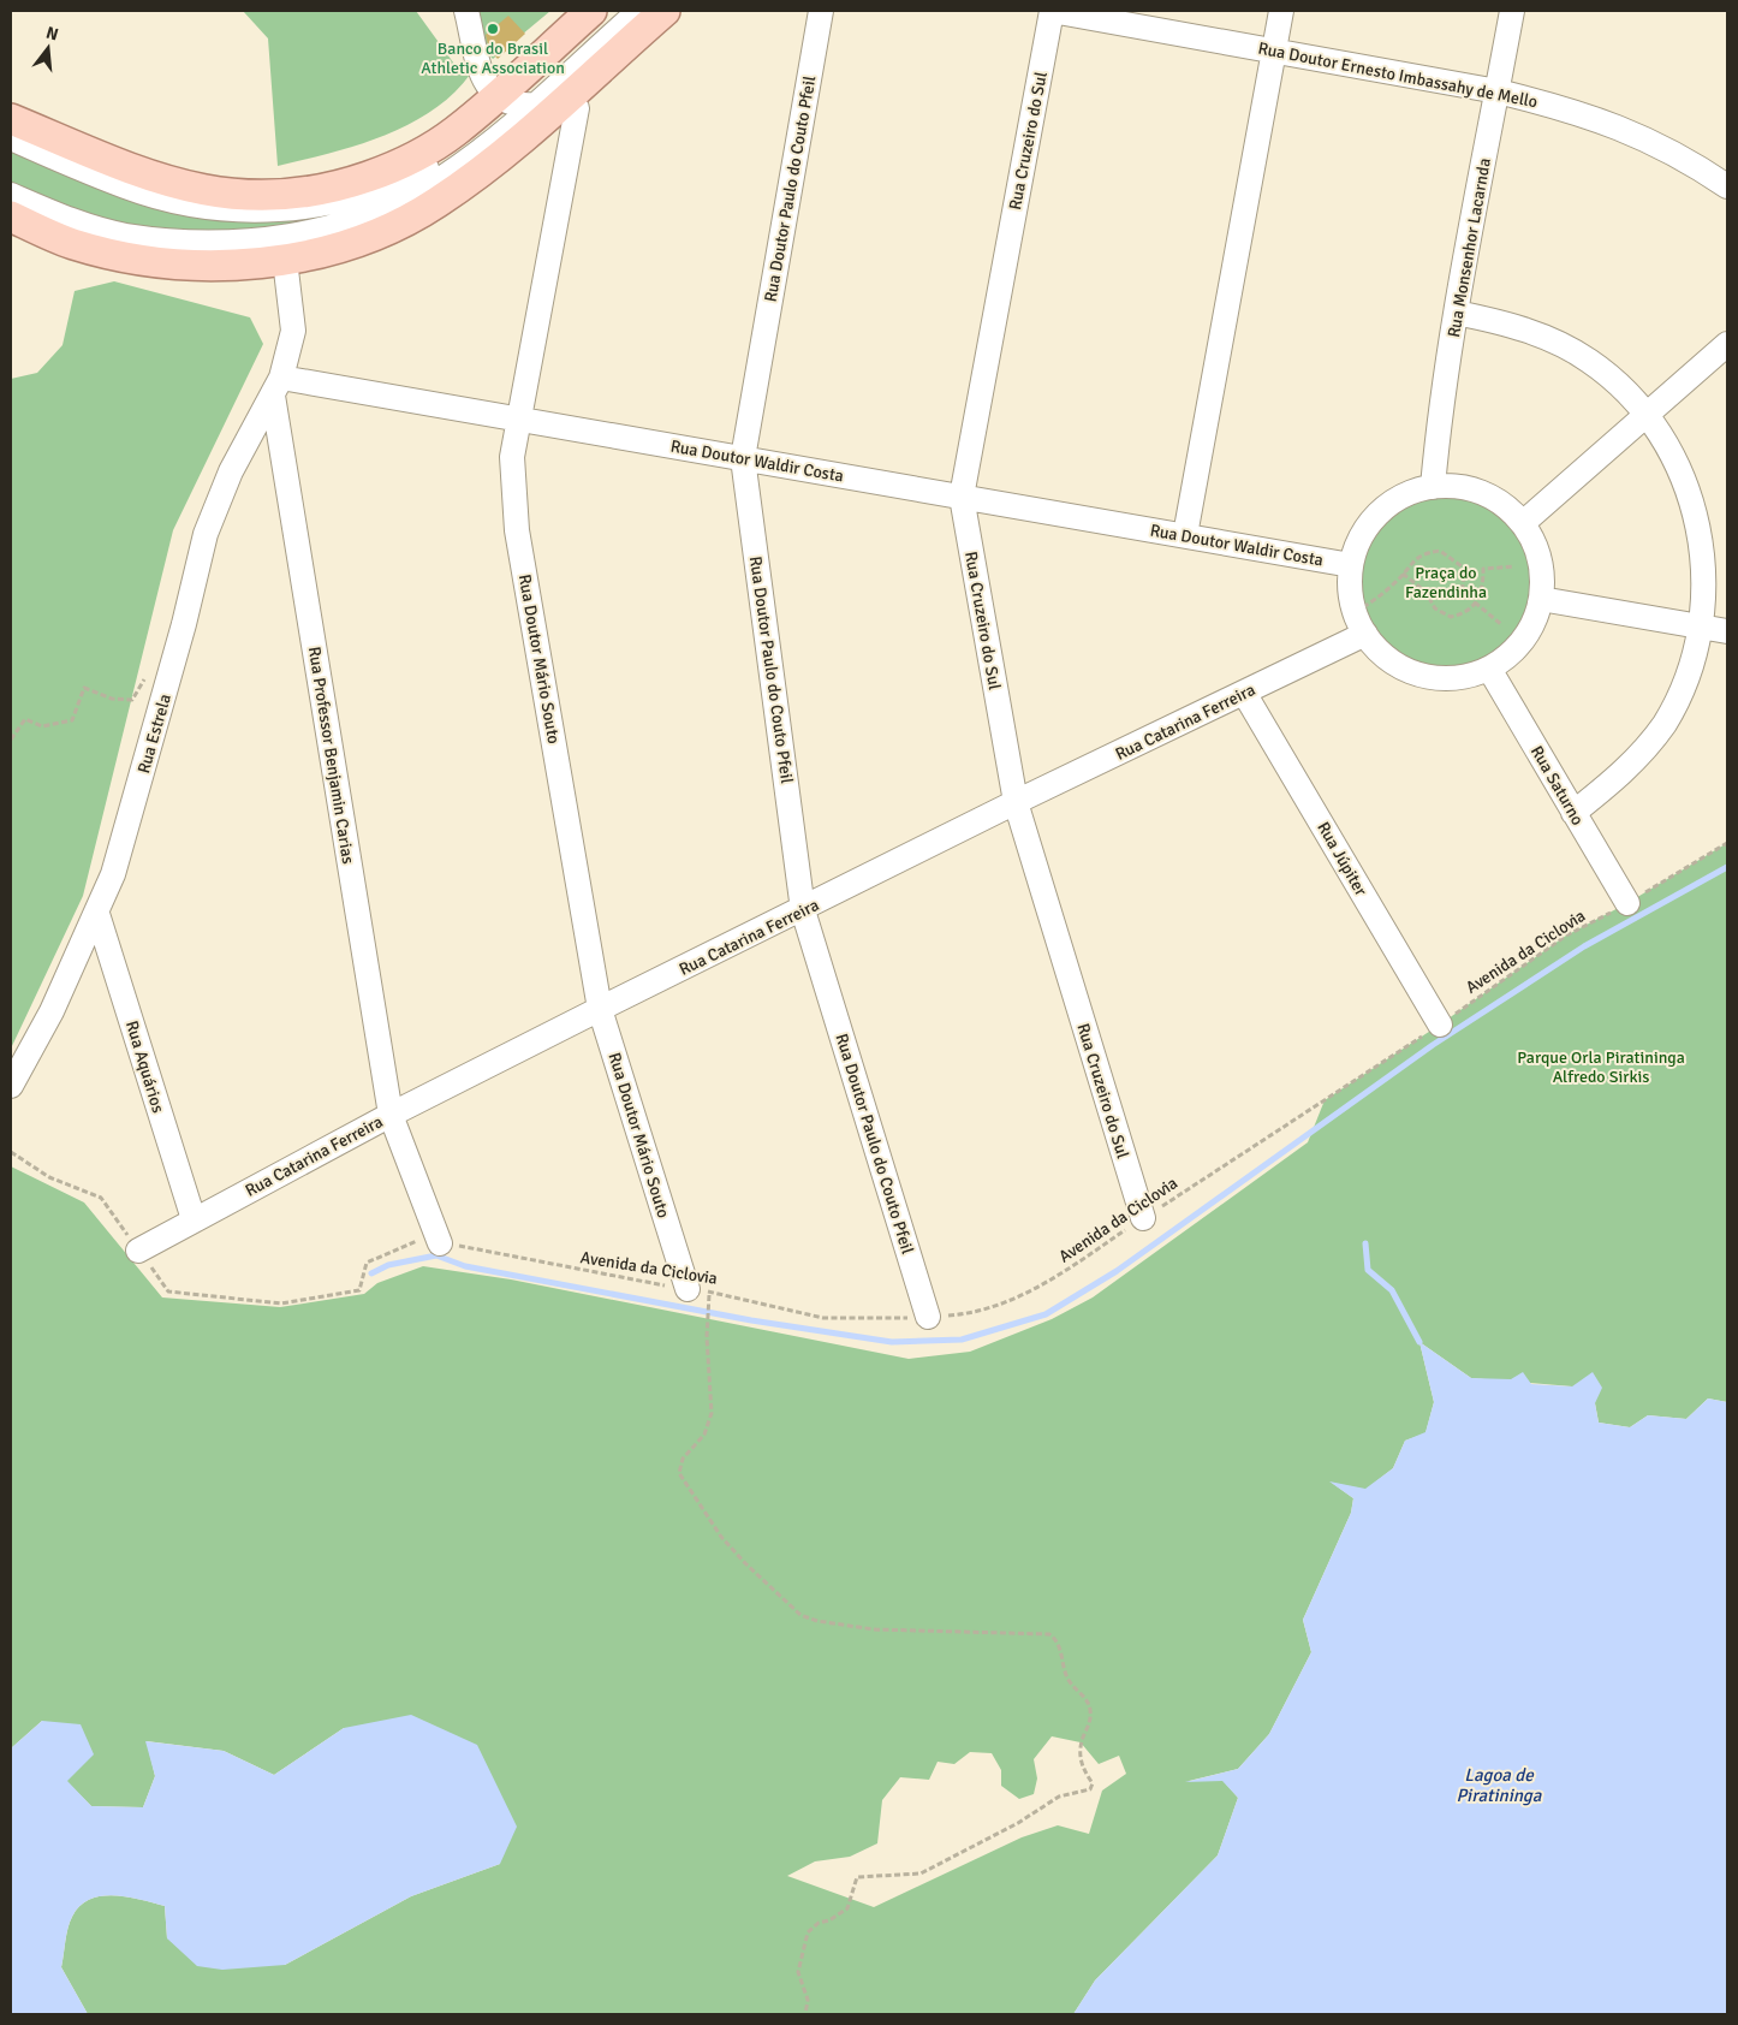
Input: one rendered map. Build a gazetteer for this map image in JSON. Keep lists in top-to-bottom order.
{
  "streets": {
    "street": [
      "Rua Doutor Ernesto Imbassahy de Mello",
      "Rua Cruzeiro do Sul",
      "Rua Doutor Paulo do Couto Pfeil",
      "Rua Monsenhor Lacarnda",
      "Rua Doutor Waldir Costa",
      "Rua Doutor Mário Souto",
      "Rua Catarina Ferreira",
      "Rua Estrela",
      "Rua Professor Benjamin Carias",
      "Rua Saturno",
      "Rua Júpiter",
      "Rua Aquários"
    ],
    "path": ["Avenida da Ciclovia"]
  },
  "crossings": [
    ["Rua Doutor Ernesto Imbassahy de Mello", "Rua Cruzeiro do Sul"],
    ["Rua Doutor Ernesto Imbassahy de Mello", "Rua Monsenhor Lacarnda"],
    ["Rua Cruzeiro do Sul", "Rua Doutor Waldir Costa"],
    ["Rua Cruzeiro do Sul", "Rua Catarina Ferreira"],
    ["Rua Cruzeiro do Sul", "Avenida da Ciclovia"],
    ["Rua Doutor Paulo do Couto Pfeil", "Rua Doutor Waldir Costa"],
    ["Rua Doutor Paulo do Couto Pfeil", "Rua Catarina Ferreira"],
    ["Rua Doutor Paulo do Couto Pfeil", "Avenida da Ciclovia"],
    ["Rua Monsenhor Lacarnda", "Rua Doutor Waldir Costa"],
    ["Rua Monsenhor Lacarnda", "Rua Catarina Ferreira"],
    ["Rua Monsenhor Lacarnda", "Rua Saturno"],
    ["Rua Doutor Waldir Costa", "Rua Doutor Mário Souto"],
    ["Rua Doutor Waldir Costa", "Rua Catarina Ferreira"],
    ["Rua Doutor Waldir Costa", "Rua Estrela"],
    ["Rua Doutor Waldir Costa", "Rua Professor Benjamin Carias"],
    ["Rua Doutor Waldir Costa", "Rua Saturno"],
    ["Rua Doutor Mário Souto", "Rua Catarina Ferreira"],
    ["Rua Doutor Mário Souto", "Avenida da Ciclovia"],
    ["Rua Catarina Ferreira", "Rua Professor Benjamin Carias"],
    ["Rua Catarina Ferreira", "Rua Saturno"],
    ["Rua Catarina Ferreira", "Rua Júpiter"],
    ["Rua Catarina Ferreira", "Avenida da Ciclovia"],
    ["Rua Catarina Ferreira", "Rua Aquários"],
    ["Rua Estrela", "Rua Professor Benjamin Carias"],
    ["Rua Estrela", "Rua Aquários"],
    ["Rua Professor Benjamin Carias", "Avenida da Ciclovia"],
    ["Rua Saturno", "Avenida da Ciclovia"],
    ["Rua Júpiter", "Avenida da Ciclovia"]
  ],
  "water": ["Lagoa de Piratininga"],
  "parks": ["Praça do Fazendinha", "Parque Orla Piratininga Alfredo Sirkis"],
  "places": ["Banco do Brasil Athletic Association"],
  "north": "top"
}
